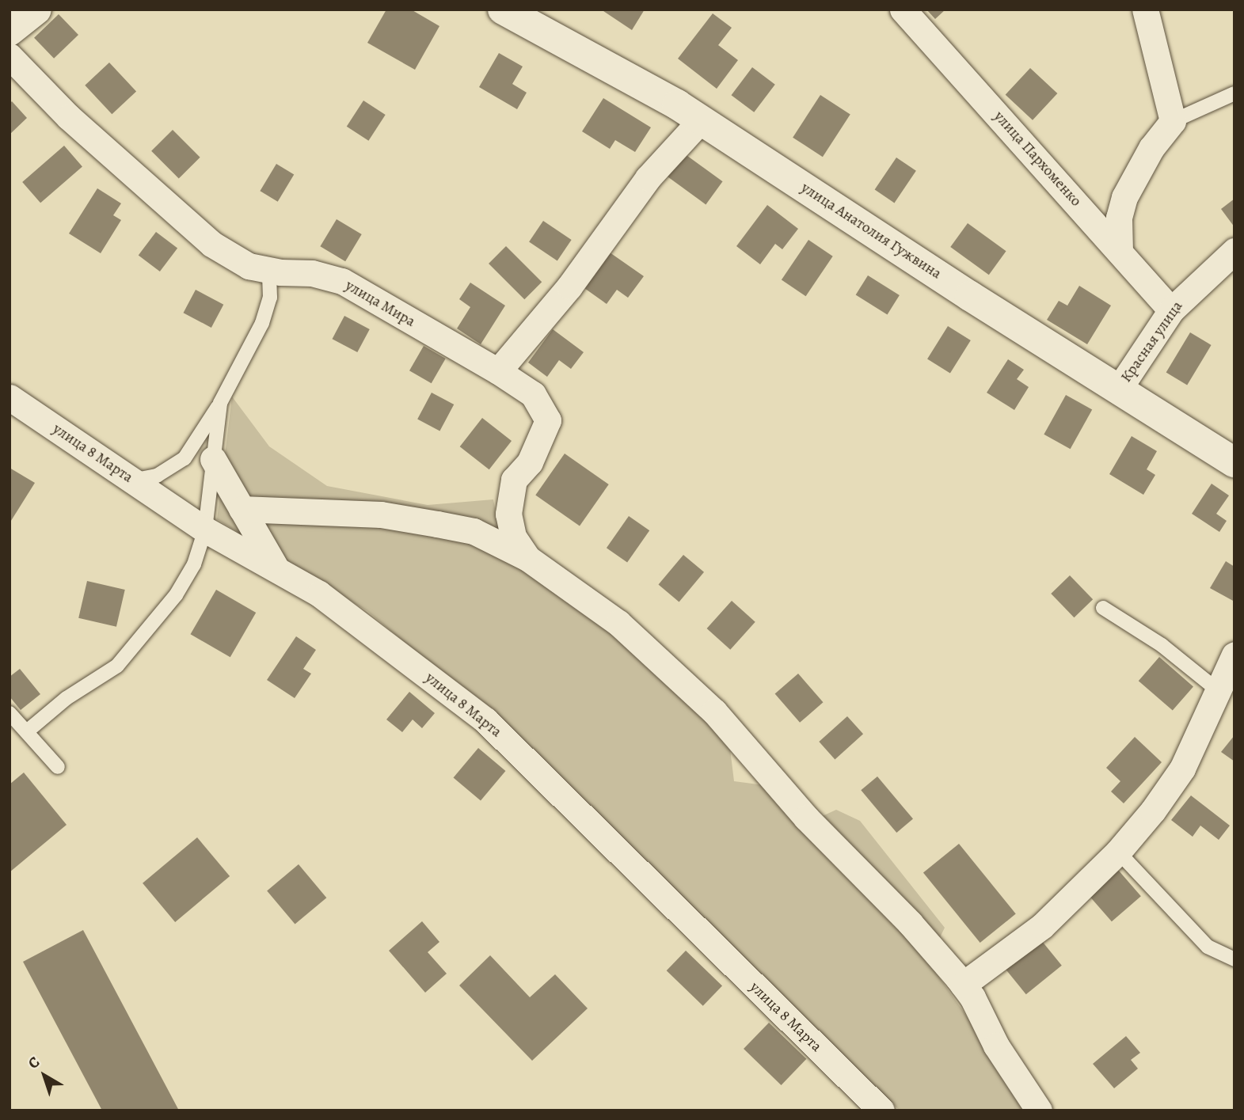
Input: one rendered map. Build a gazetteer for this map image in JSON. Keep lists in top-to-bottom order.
{
  "streets": {
    "street": [
      "улица Пархоменко",
      "улица Анатолия Гужвина",
      "улица Мира",
      "Красная улица",
      "улица 8 Марта"
    ]
  },
  "crossings": [
    ["улица Пархоменко", "Красная улица"],
    ["улица Анатолия Гужвина", "Красная улица"]
  ],
  "north": "top left"
}
